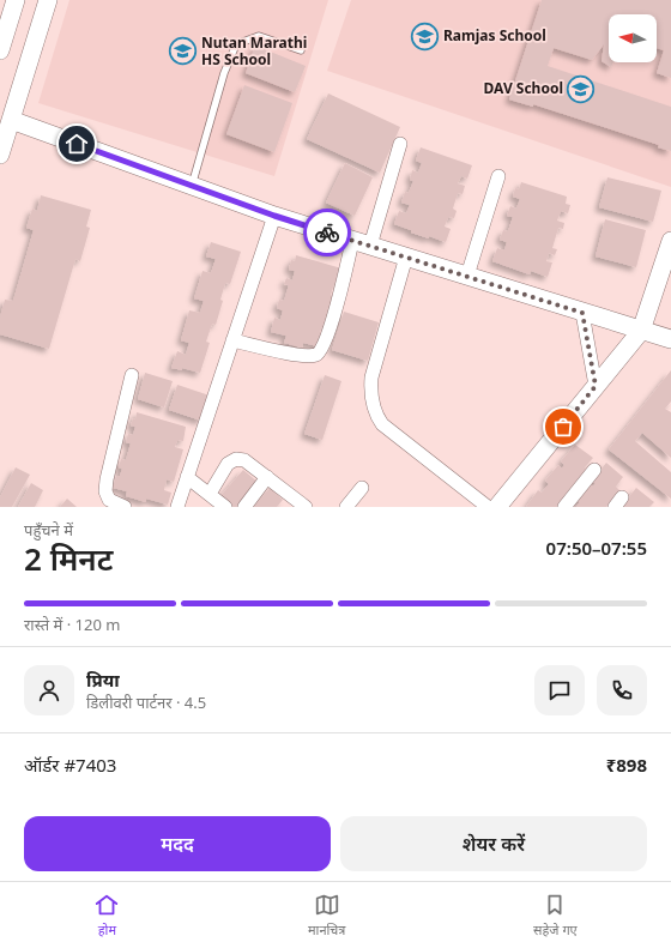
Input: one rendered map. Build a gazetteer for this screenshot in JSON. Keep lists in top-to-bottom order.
{
  "places": {
    "school or university": ["Ramjas School", "Nutan Marathi HS School", "DAV School"]
  },
  "north": "left",
  "page": {
    "heading": ["2 मिनट", "पहुँचने में", "07:50–07:55"],
    "panel": [
      "प्रिया",
      "डिलीवरी पार्टनर · 4.5",
      "ऑर्डर #7403",
      "₹898"
    ],
    "bar": "रास्ते में · 120 m",
    "buttons": ["मदद", "शेयर करें"],
    "tabs": ["होम", "मानचित्र", "सहेजे गए"]
  }
}
